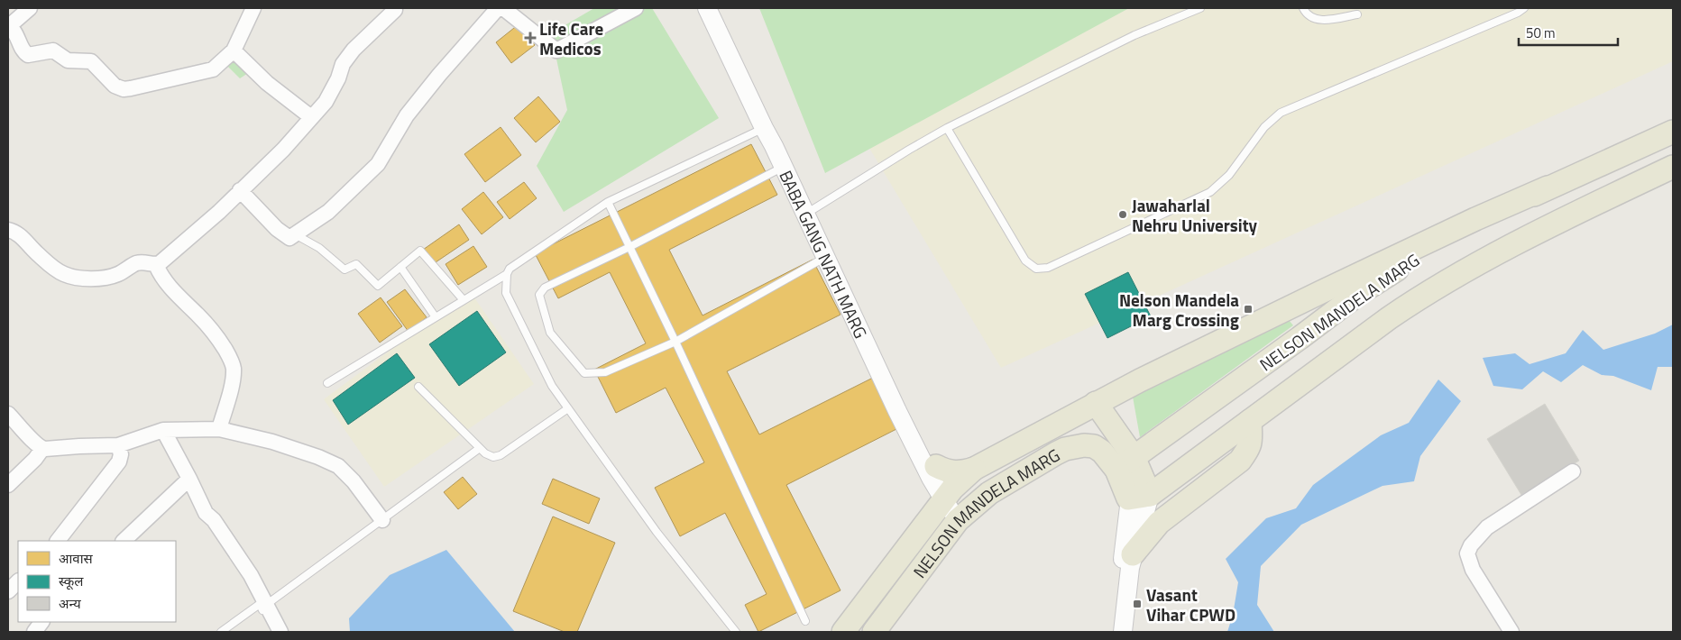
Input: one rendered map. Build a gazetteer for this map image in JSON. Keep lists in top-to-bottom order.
{
  "streets": {
    "main road": ["NELSON MANDELA MARG"],
    "street": ["BABA GANG NATH MARG"]
  },
  "crossings": [
    ["BABA GANG NATH MARG", "NELSON MANDELA MARG"]
  ],
  "places": {
    "health": ["Life Care Medicos"],
    "other": ["Jawaharlal Nehru University"],
    "transit": ["Nelson Mandela Marg Crossing", "Vasant Vihar CPWD"]
  },
  "legend": ["आवास", "स्कूल", "अन्य"],
  "scale_bar": "50 m"
}
